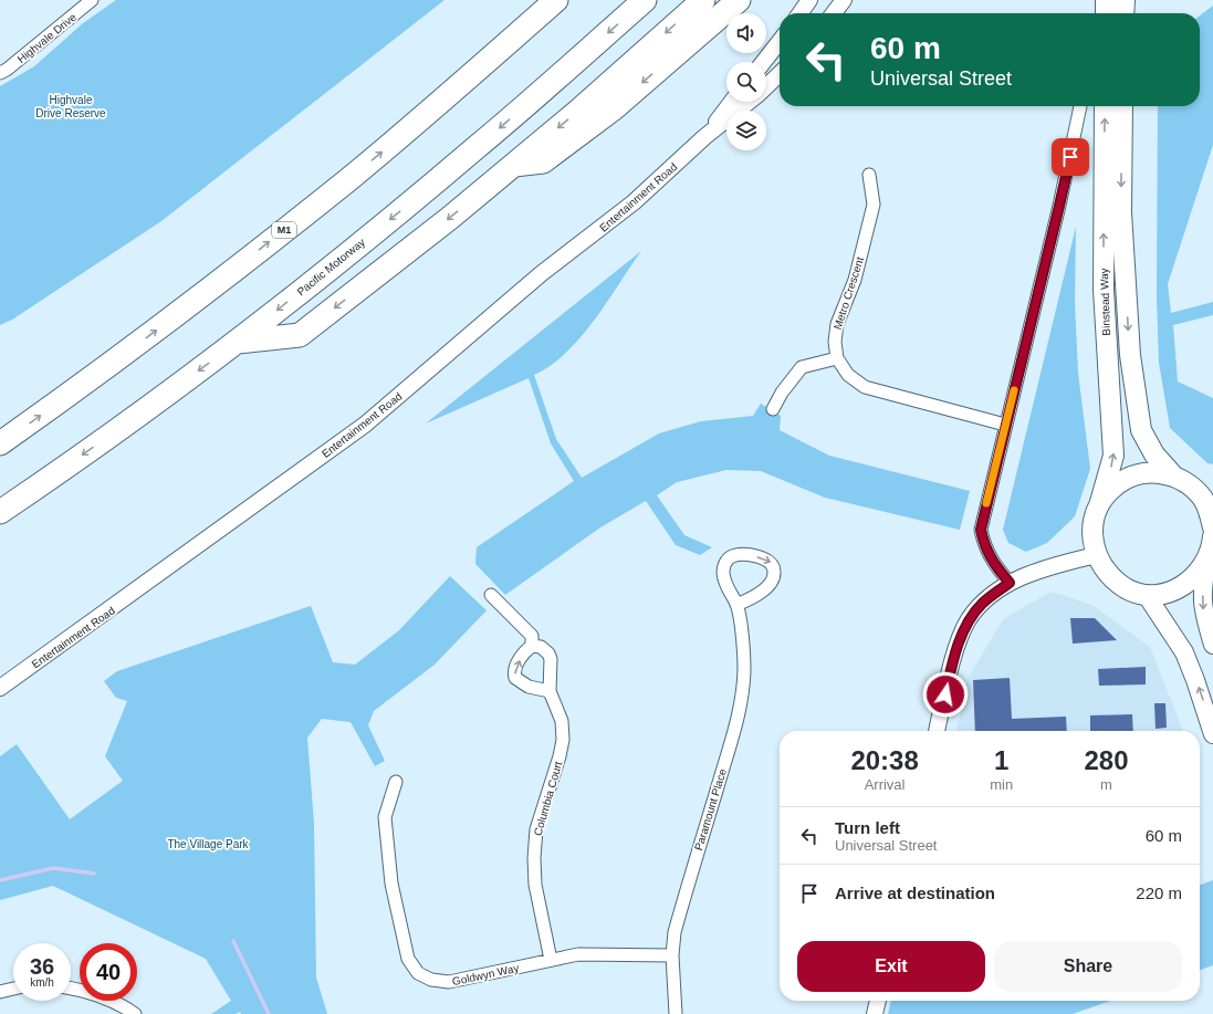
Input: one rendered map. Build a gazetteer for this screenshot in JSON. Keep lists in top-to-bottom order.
{
  "streets": {
    "highway": ["M1", "Pacific Motorway"],
    "main road": ["Binstead Way"],
    "street": [
      "Highvale Drive",
      "Entertainment Road",
      "Metro Crescent",
      "Columbia Court",
      "Paramount Place",
      "Goldwyn Way"
    ]
  },
  "crossings": [
    ["Columbia Court", "Goldwyn Way"],
    ["Paramount Place", "Goldwyn Way"]
  ],
  "parks": ["Highvale Drive Reserve", "The Village Park"],
  "page": {
    "turn": ["60 m", "Universal Street"],
    "eta": [
      "20:38",
      "Arrival",
      "1",
      "min",
      "280",
      "m"
    ],
    "list": [
      {
        "name": "Turn left",
        "note": "Universal Street",
        "value": "60 m"
      },
      {
        "name": "Arrive at destination",
        "value": "220 m"
      }
    ],
    "buttons": ["Exit", "Share"],
    "speed": "36 km/h",
    "limit": "40"
  }
}
